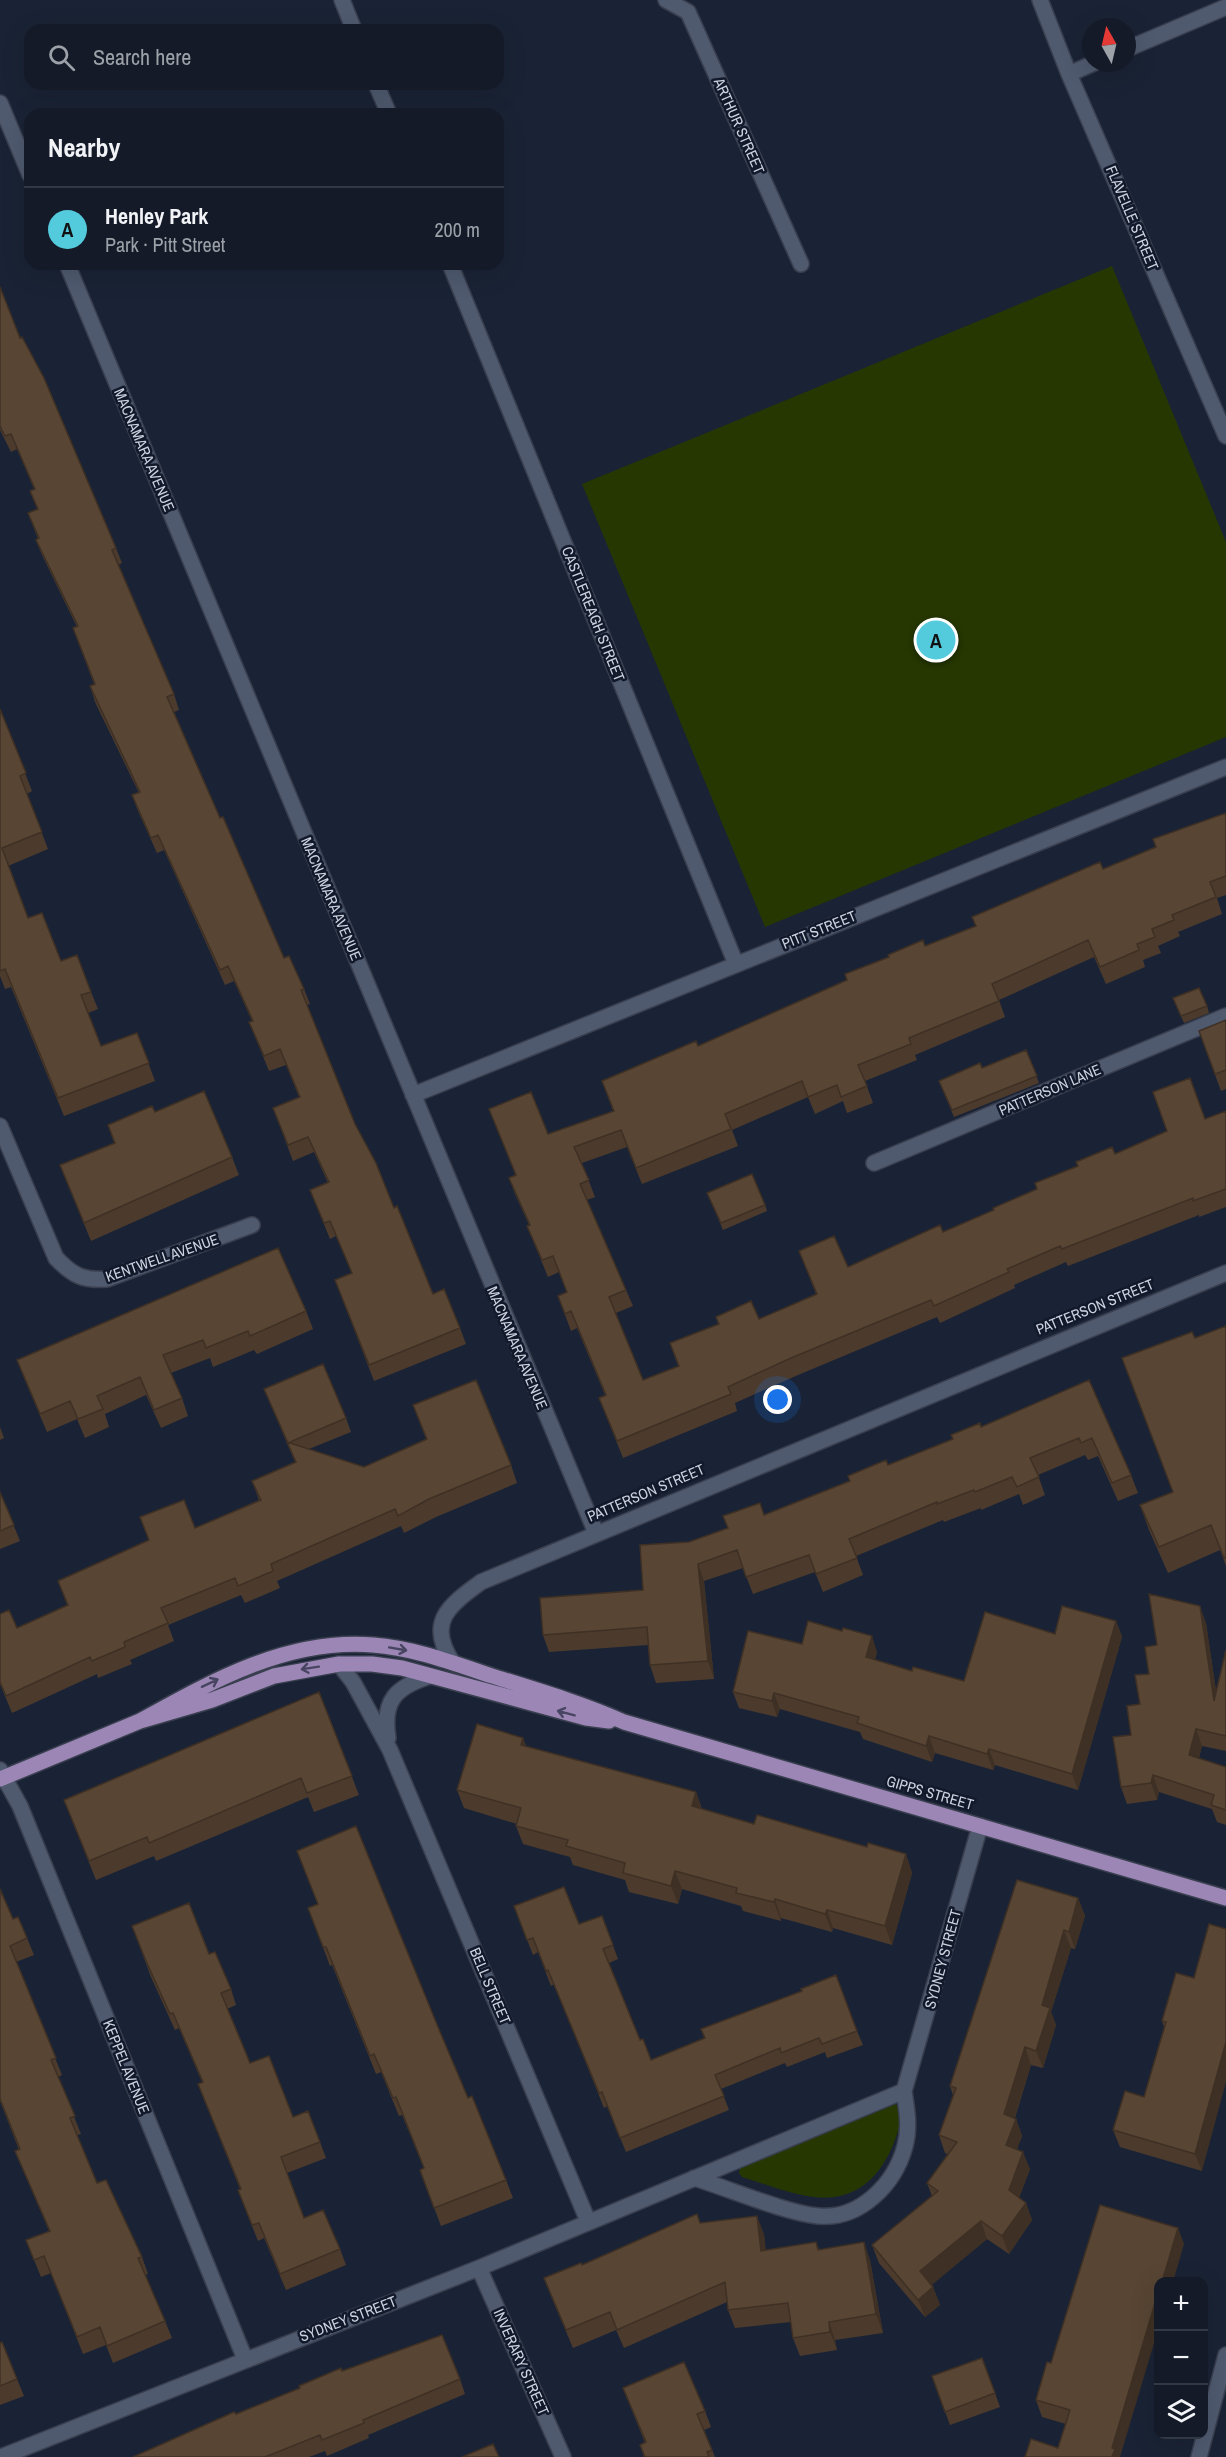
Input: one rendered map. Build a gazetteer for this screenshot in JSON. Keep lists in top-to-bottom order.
{
  "streets": {
    "main road": ["GIPPS STREET"],
    "street": [
      "ARTHUR STREET",
      "FLAVELLE STREET",
      "MACNAMARA AVENUE",
      "CASTLEREAGH STREET",
      "PITT STREET",
      "PATTERSON LANE",
      "KENTWELL AVENUE",
      "PATTERSON STREET",
      "SYDNEY STREET",
      "BELL STREET",
      "KEPPEL AVENUE",
      "INVERARY STREET"
    ]
  },
  "crossings": [
    ["MACNAMARA AVENUE", "PITT STREET"],
    ["MACNAMARA AVENUE", "PATTERSON STREET"],
    ["CASTLEREAGH STREET", "PITT STREET"],
    ["PATTERSON STREET", "GIPPS STREET"],
    ["GIPPS STREET", "SYDNEY STREET"],
    ["GIPPS STREET", "BELL STREET"],
    ["SYDNEY STREET", "BELL STREET"],
    ["SYDNEY STREET", "KEPPEL AVENUE"],
    ["SYDNEY STREET", "INVERARY STREET"]
  ],
  "north": "top",
  "page": {
    "search": "Search here",
    "heading": "Nearby",
    "list": [
      {
        "mark": "A",
        "name": "Henley Park",
        "note": "Park · Pitt Street",
        "value": "200 m"
      }
    ],
    "pins": "A",
    "map_buttons": ["+", "−"]
  }
}
